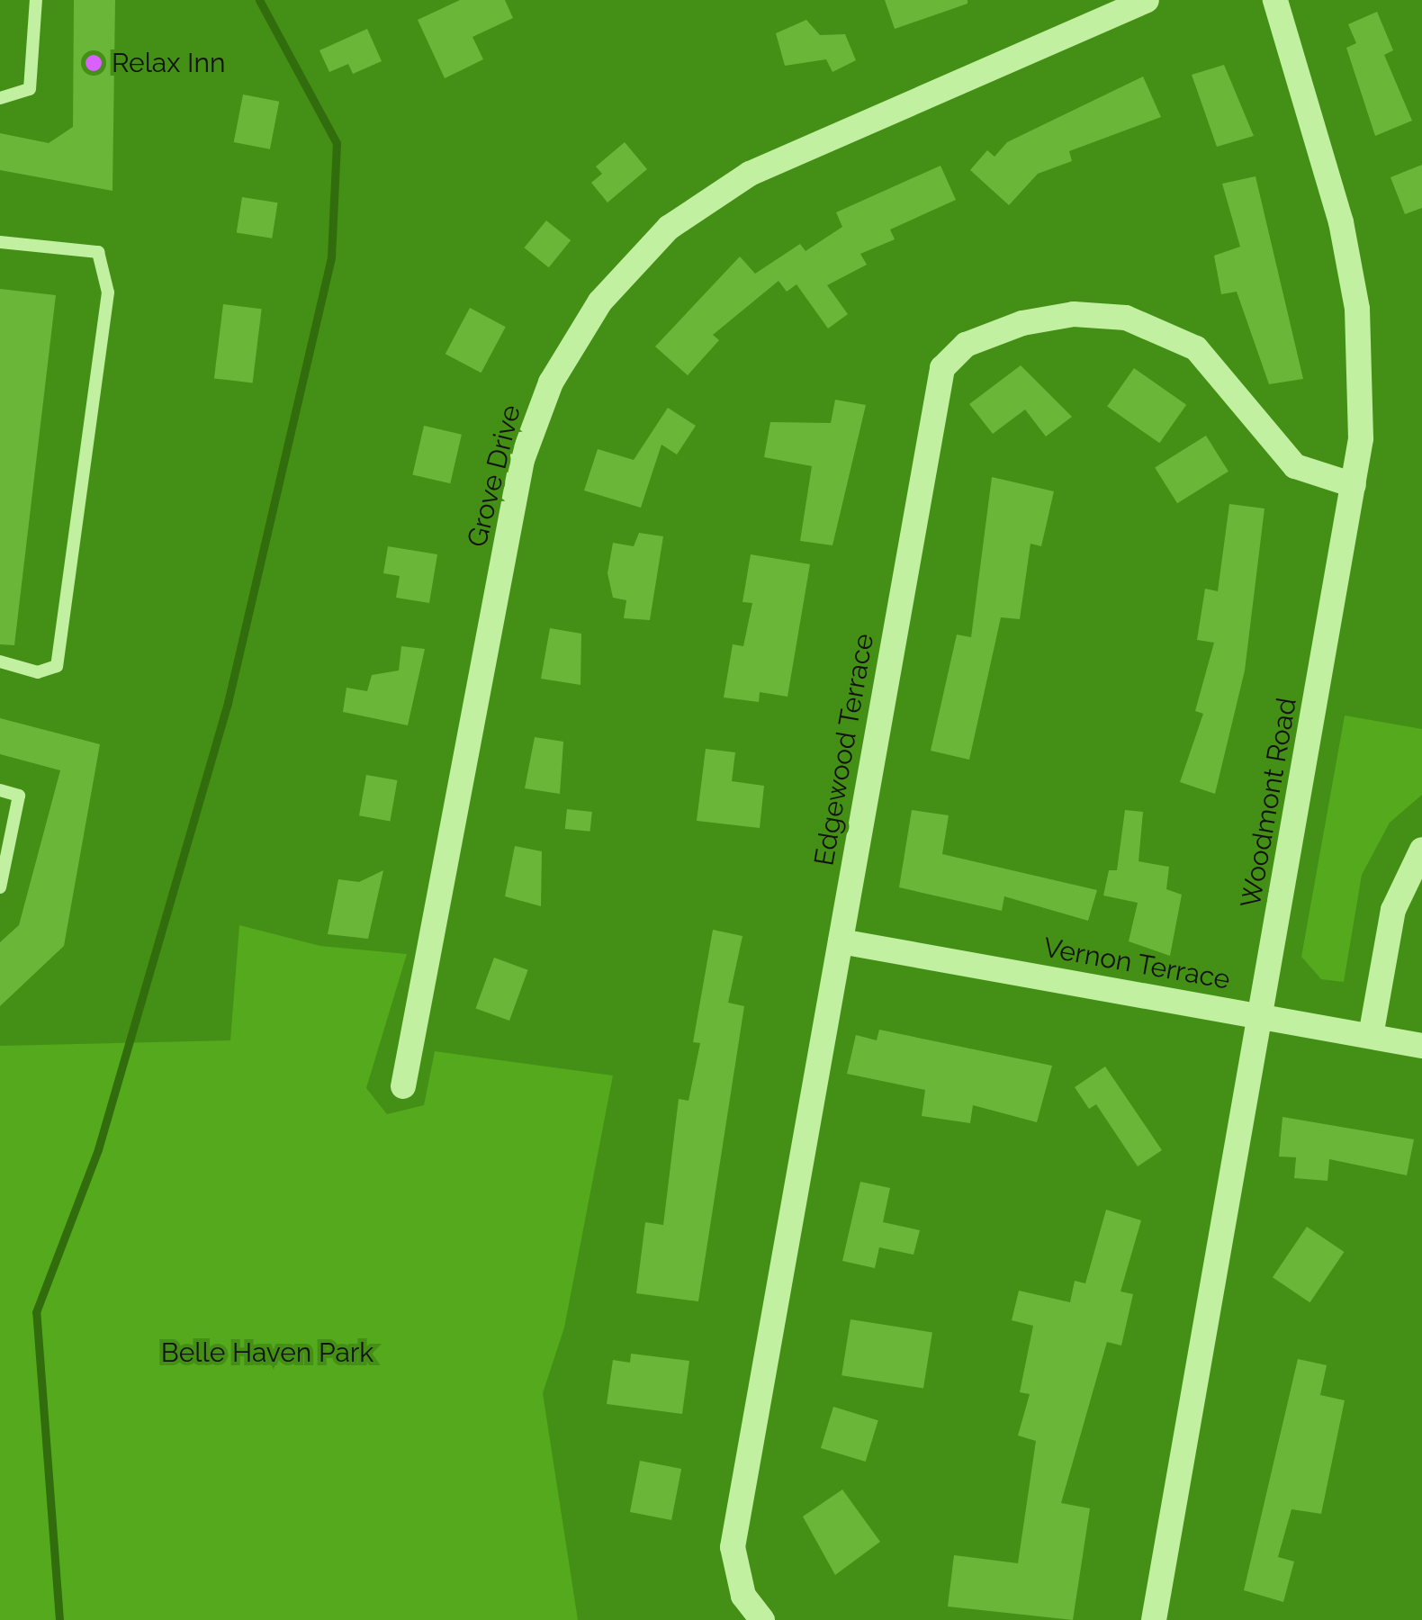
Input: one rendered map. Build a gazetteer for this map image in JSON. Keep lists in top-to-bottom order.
{
  "streets": {
    "street": [
      "Grove Drive",
      "Edgewood Terrace",
      "Woodmont Road",
      "Vernon Terrace"
    ]
  },
  "crossings": [
    ["Edgewood Terrace", "Woodmont Road"],
    ["Edgewood Terrace", "Vernon Terrace"],
    ["Woodmont Road", "Vernon Terrace"]
  ],
  "parks": ["Belle Haven Park"],
  "places": ["Relax Inn"]
}
